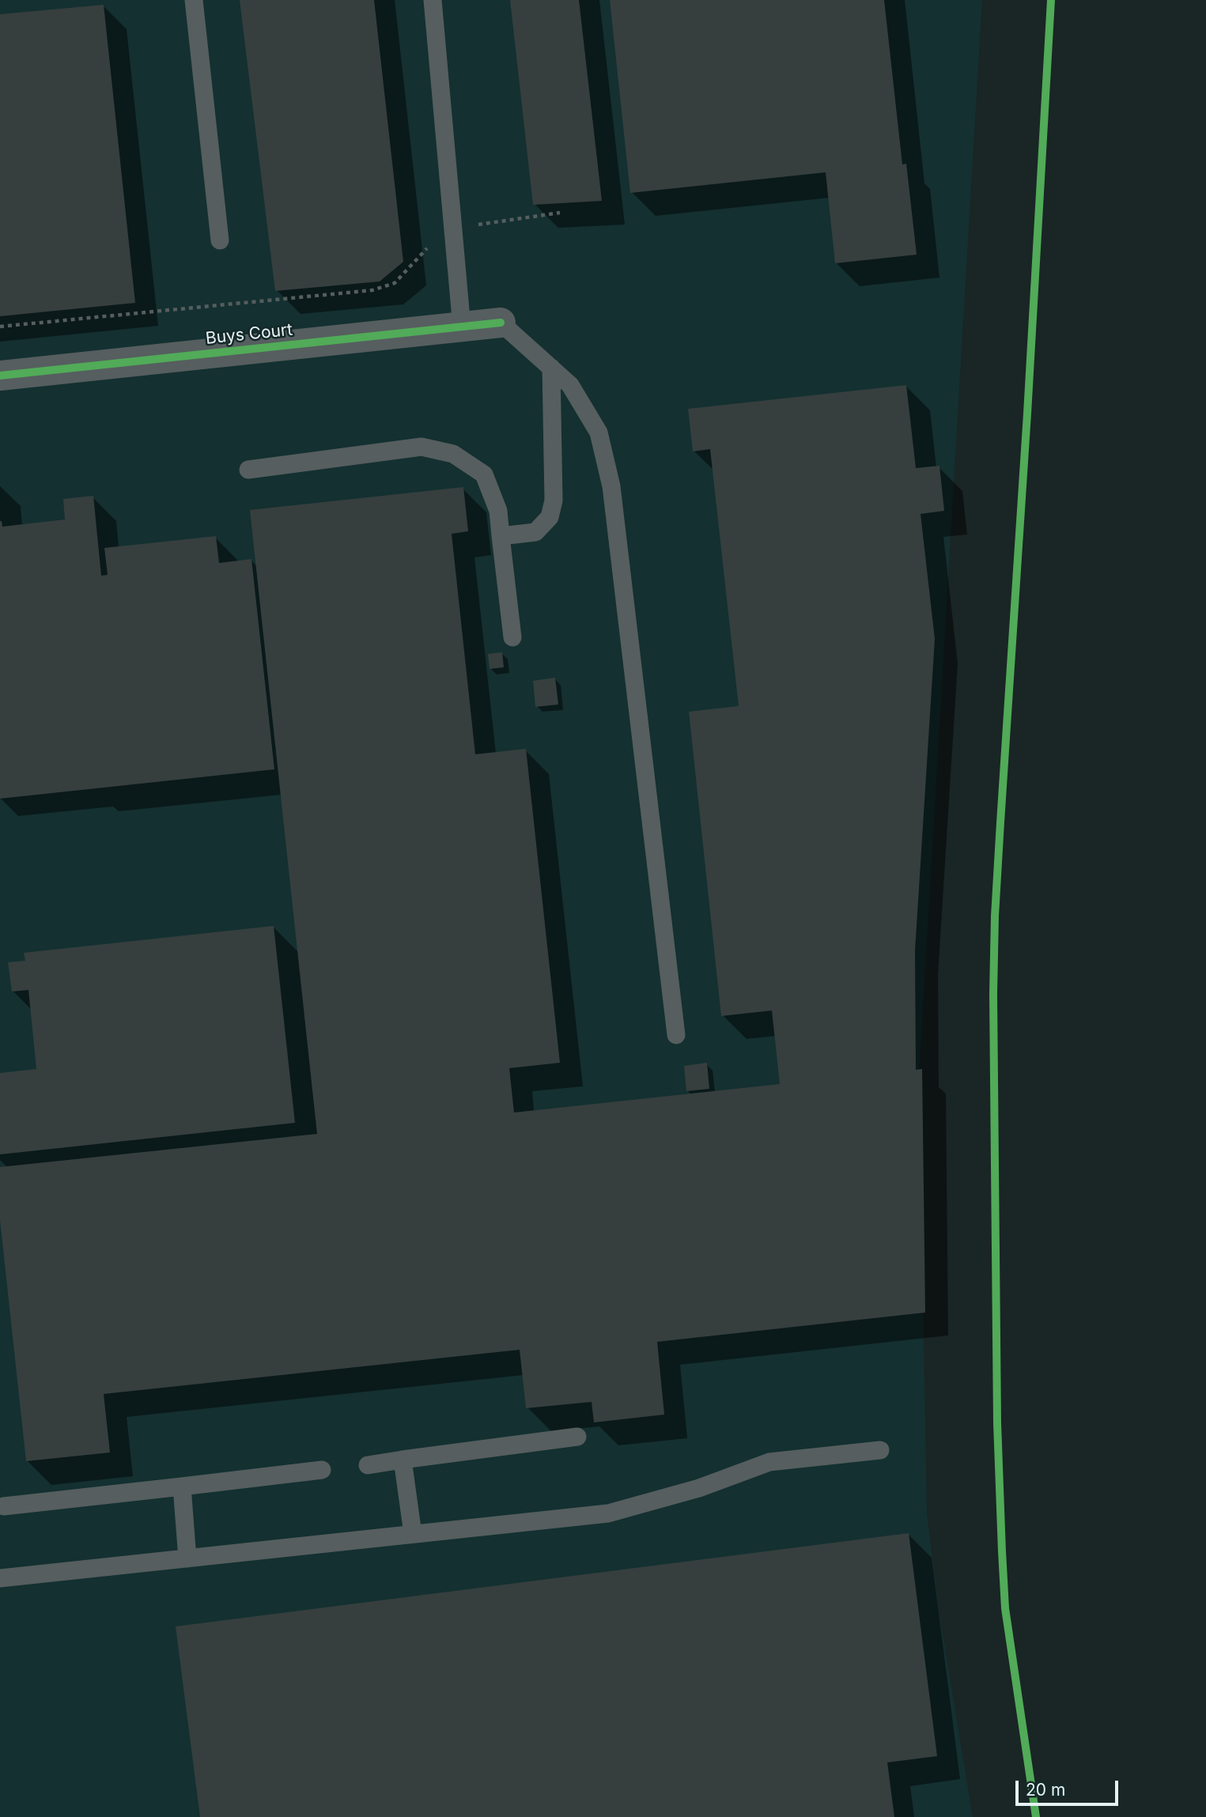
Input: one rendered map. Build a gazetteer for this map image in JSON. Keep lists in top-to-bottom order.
{
  "streets": {
    "street": ["Buys Court"]
  },
  "scale_bar": "20 m"
}
